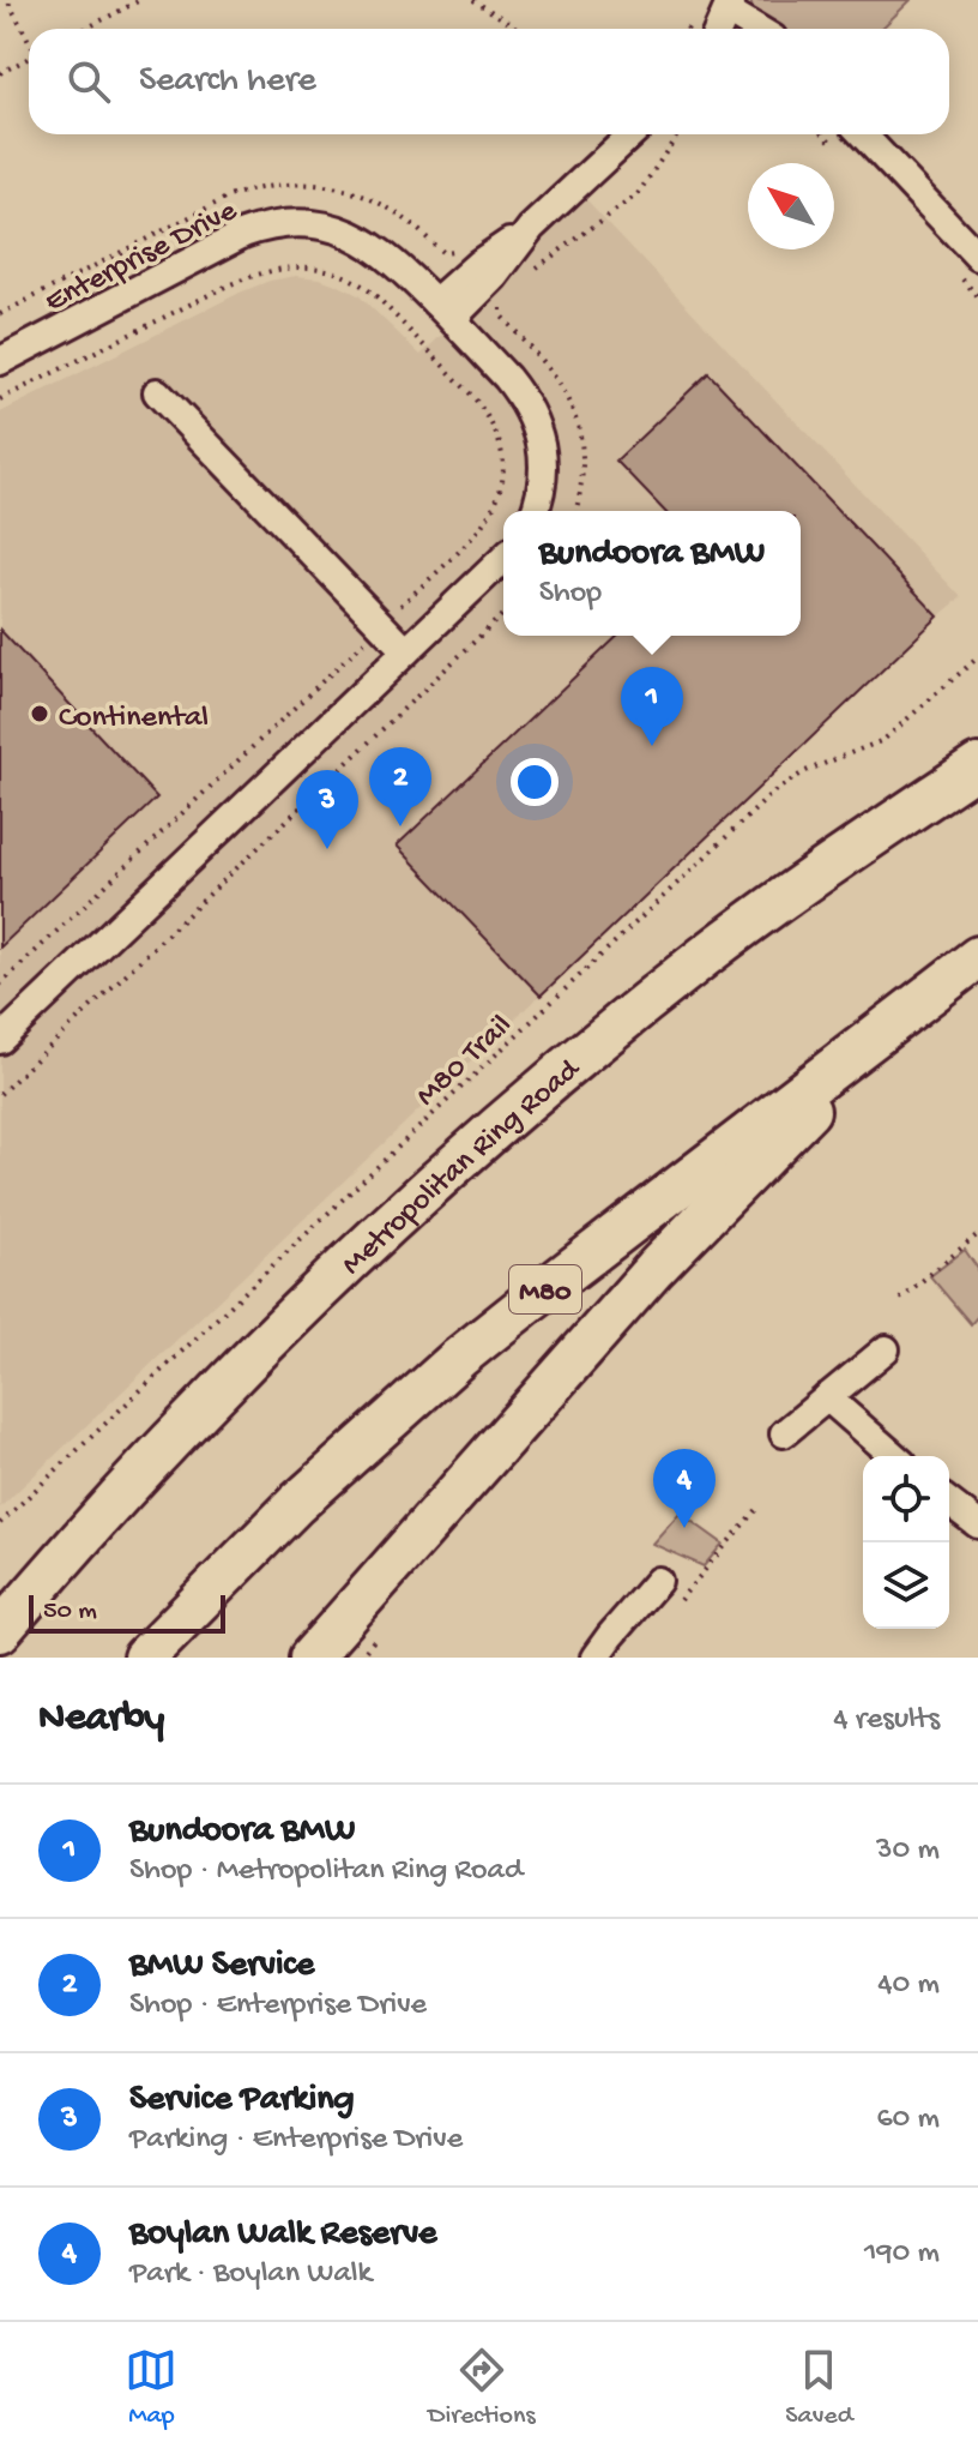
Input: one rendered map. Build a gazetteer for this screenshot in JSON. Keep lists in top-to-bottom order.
{
  "streets": {
    "highway": ["Metropolitan Ring Road", "M80"],
    "street": ["Enterprise Drive"],
    "path": ["M80 Trail"]
  },
  "places": ["Continental"],
  "scale_bar": "50 m",
  "north": "top left",
  "page": {
    "search": "Search here",
    "popup": ["Bundoora BMW", "Shop"],
    "pins": [
      "1",
      "2",
      "3",
      "4"
    ],
    "scale": "50 m",
    "heading": ["Nearby", "4 results"],
    "list": [
      {
        "mark": "1",
        "name": "Bundoora BMW",
        "note": "Shop · Metropolitan Ring Road",
        "value": "30 m"
      },
      {
        "mark": "2",
        "name": "BMW Service",
        "note": "Shop · Enterprise Drive",
        "value": "40 m"
      },
      {
        "mark": "3",
        "name": "Service Parking",
        "note": "Parking · Enterprise Drive",
        "value": "60 m"
      },
      {
        "mark": "4",
        "name": "Boylan Walk Reserve",
        "note": "Park · Boylan Walk",
        "value": "190 m"
      }
    ],
    "nav": ["Map", "Directions", "Saved"]
  }
}
